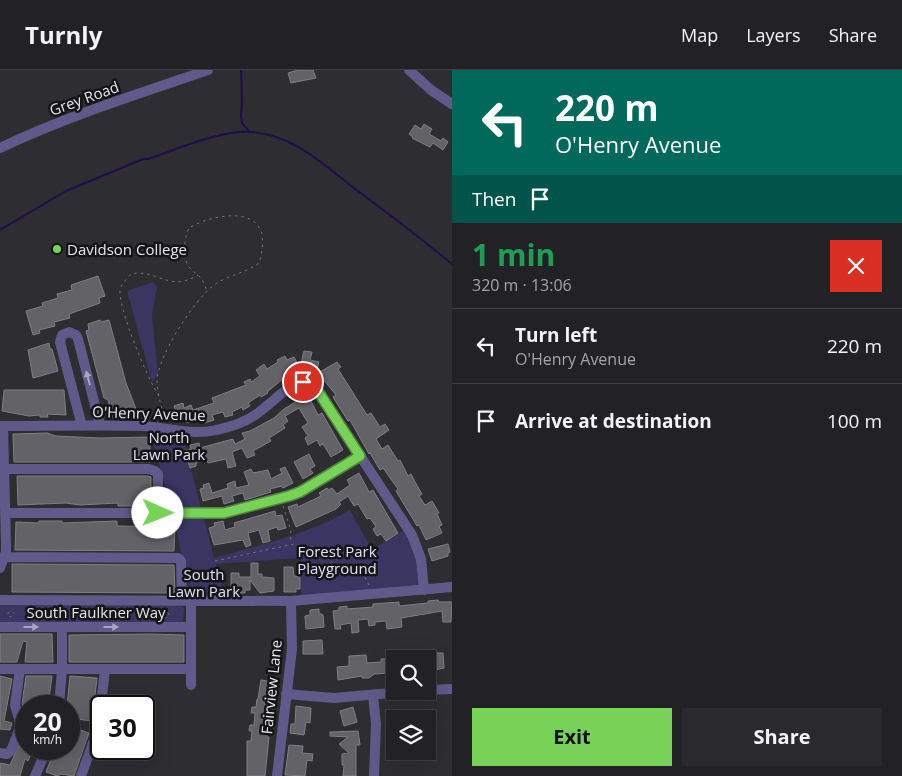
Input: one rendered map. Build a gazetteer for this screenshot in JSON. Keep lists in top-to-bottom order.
{
  "streets": {
    "street": [
      "Grey Road",
      "O'Henry Avenue",
      "South Faulkner Way",
      "Fairview Lane"
    ]
  },
  "parks": ["North Lawn Park", "Forest Park Playground", "South Lawn Park"],
  "places": ["Davidson College"],
  "page": {
    "header": "Turnly",
    "nav": ["Map", "Layers", "Share"],
    "turn": ["220 m", "O'Henry Avenue"],
    "then": "Then",
    "heading": ["1 min", "320 m · 13:06"],
    "list": [
      {
        "name": "Turn left",
        "note": "O'Henry Avenue",
        "value": "220 m"
      },
      {
        "name": "Arrive at destination",
        "value": "100 m"
      }
    ],
    "speed": "20 km/h",
    "limit": "30",
    "buttons": ["Exit", "Share"]
  }
}
